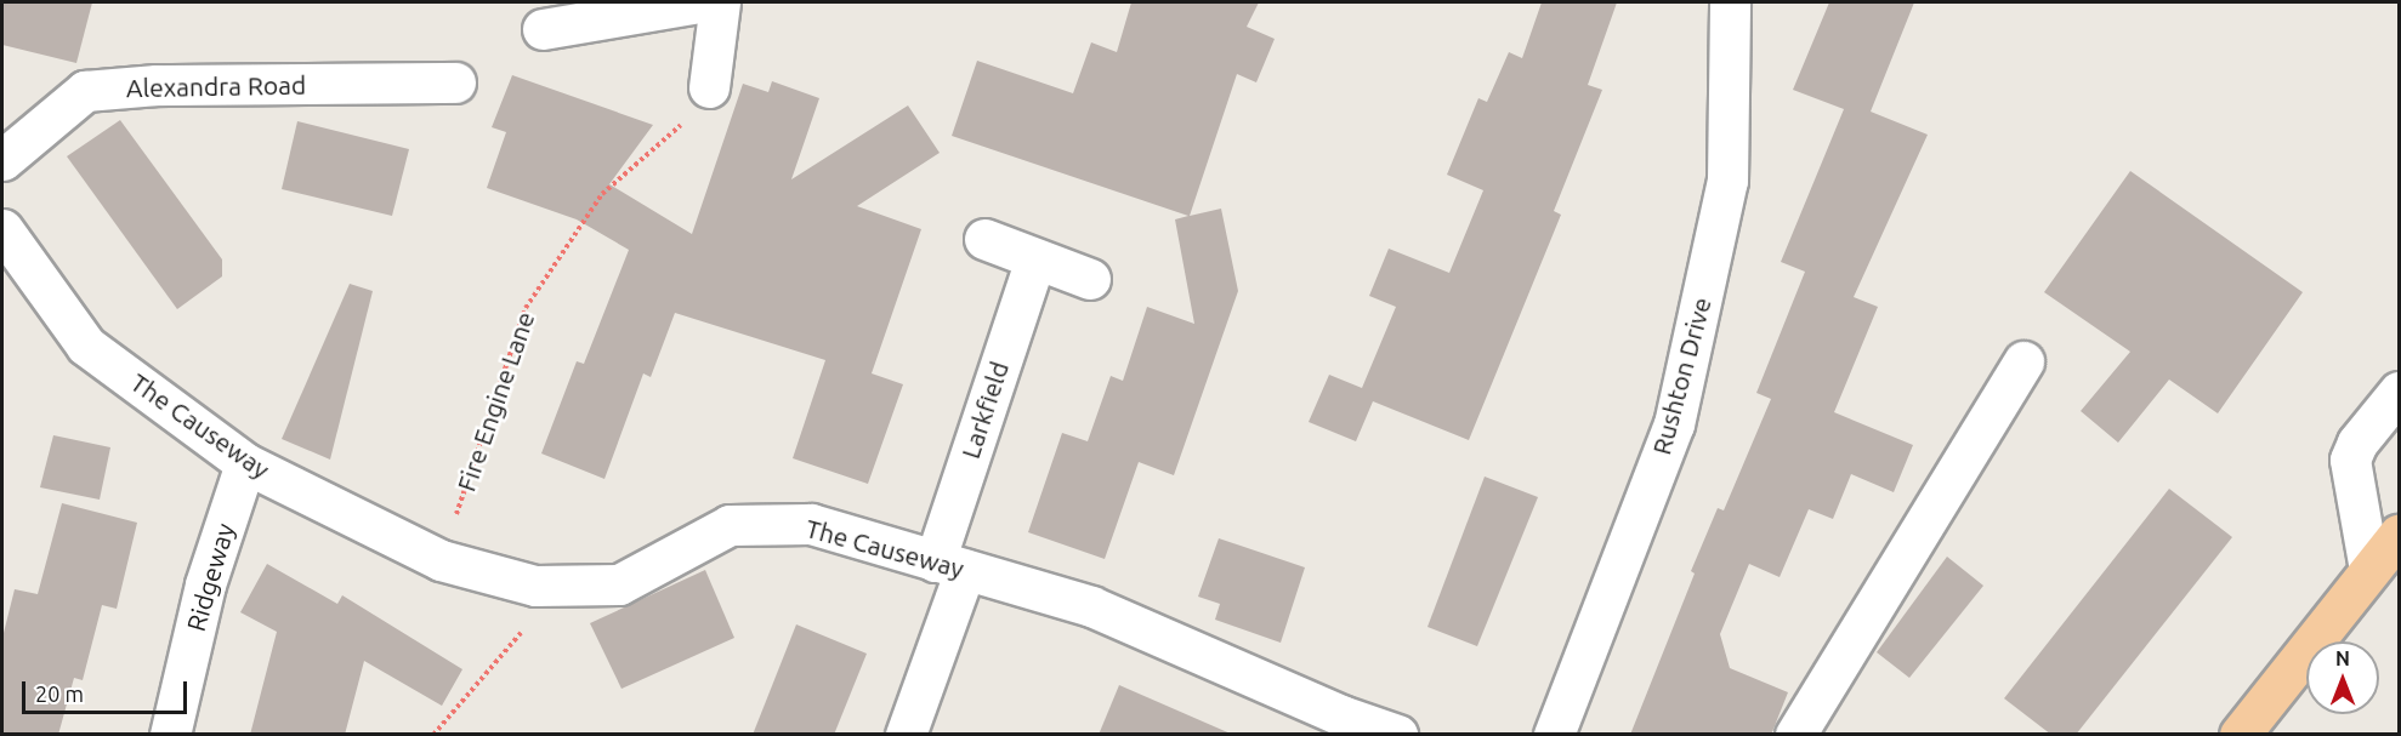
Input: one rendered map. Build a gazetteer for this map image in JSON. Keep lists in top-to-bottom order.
{
  "streets": {
    "street": [
      "Alexandra Road",
      "Rushton Drive",
      "Larkfield",
      "The Causeway",
      "Ridgeway"
    ],
    "path": ["Fire Engine Lane"]
  },
  "crossings": [
    ["Fire Engine Lane", "The Causeway"],
    ["Larkfield", "The Causeway"],
    ["The Causeway", "Ridgeway"]
  ],
  "scale_bar": "20 m",
  "north": "top"
}
